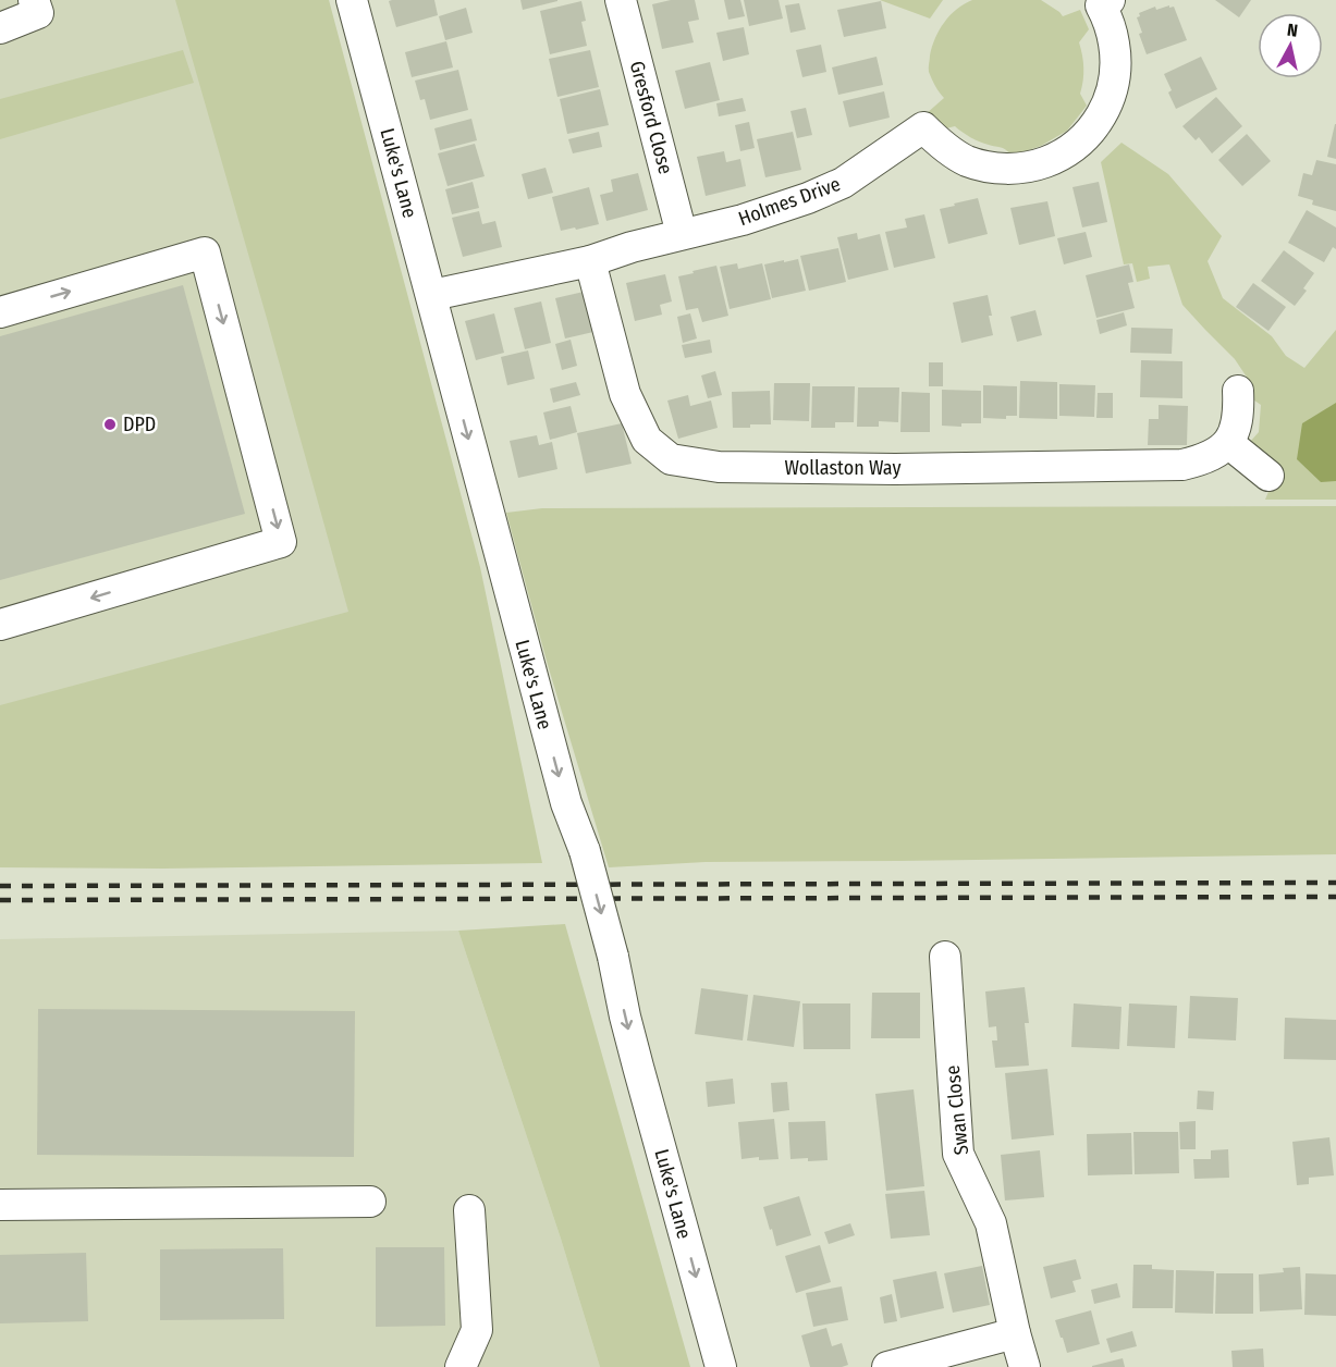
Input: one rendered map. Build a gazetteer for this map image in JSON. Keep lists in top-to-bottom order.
{
  "streets": {
    "street": [
      "Gresford Close",
      "Luke's Lane",
      "Holmes Drive",
      "Wollaston Way",
      "Swan Close"
    ]
  },
  "crossings": [
    ["Gresford Close", "Holmes Drive"],
    ["Luke's Lane", "Holmes Drive"],
    ["Holmes Drive", "Wollaston Way"]
  ],
  "one_way": ["Luke's Lane"],
  "places": ["DPD"],
  "north": "top"
}
